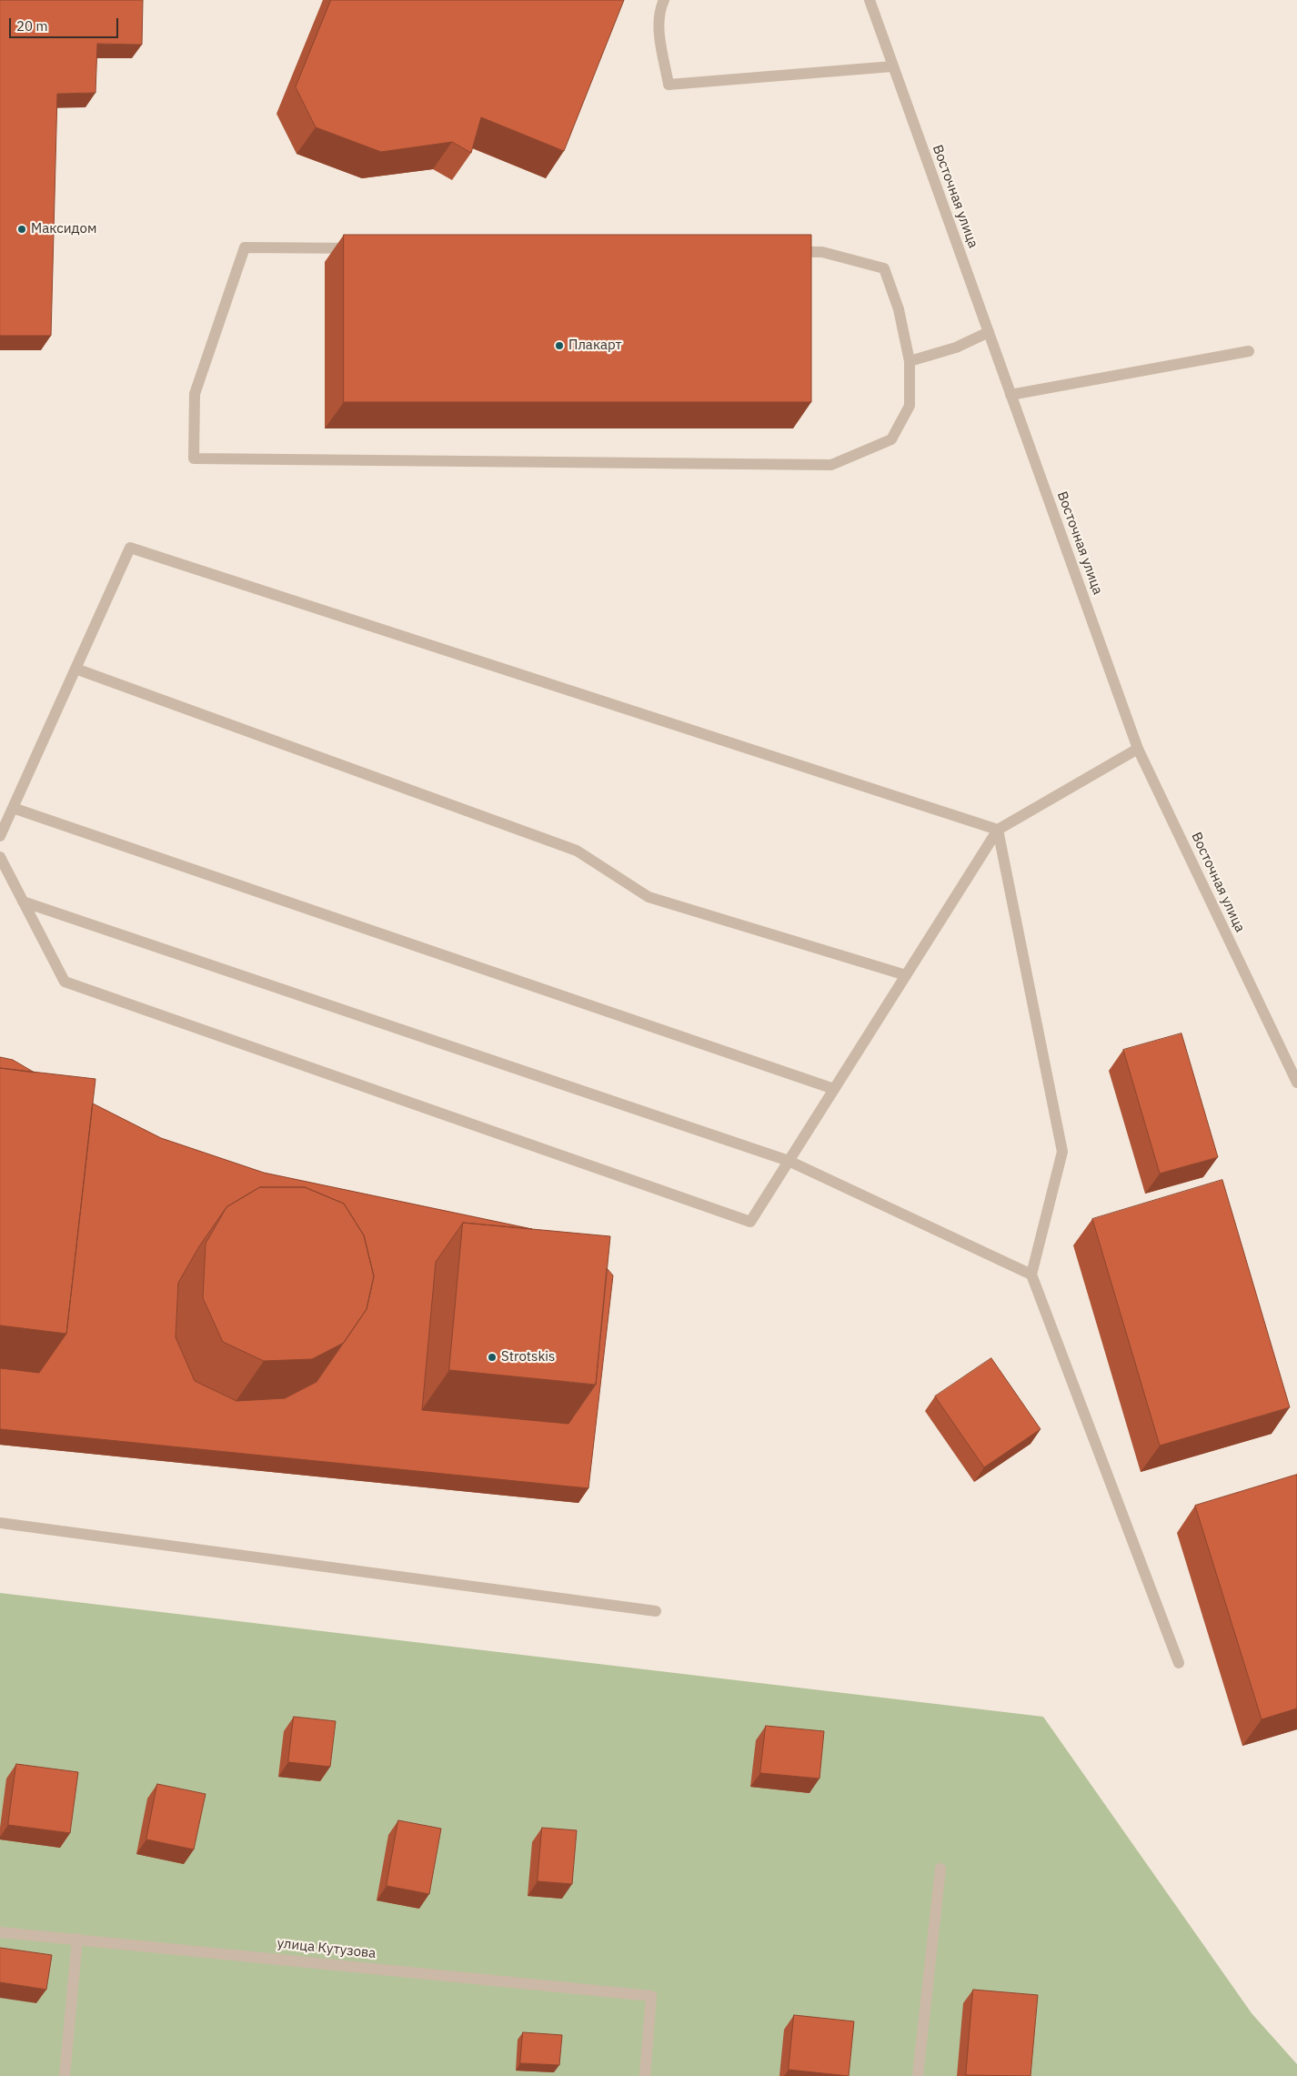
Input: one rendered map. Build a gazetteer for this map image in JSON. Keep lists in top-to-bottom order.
{
  "streets": {
    "street": ["Восточная улица", "улица Кутузова"]
  },
  "places": ["Максидом", "Плакарт", "Strotskis"],
  "scale_bar": "20 m"
}
